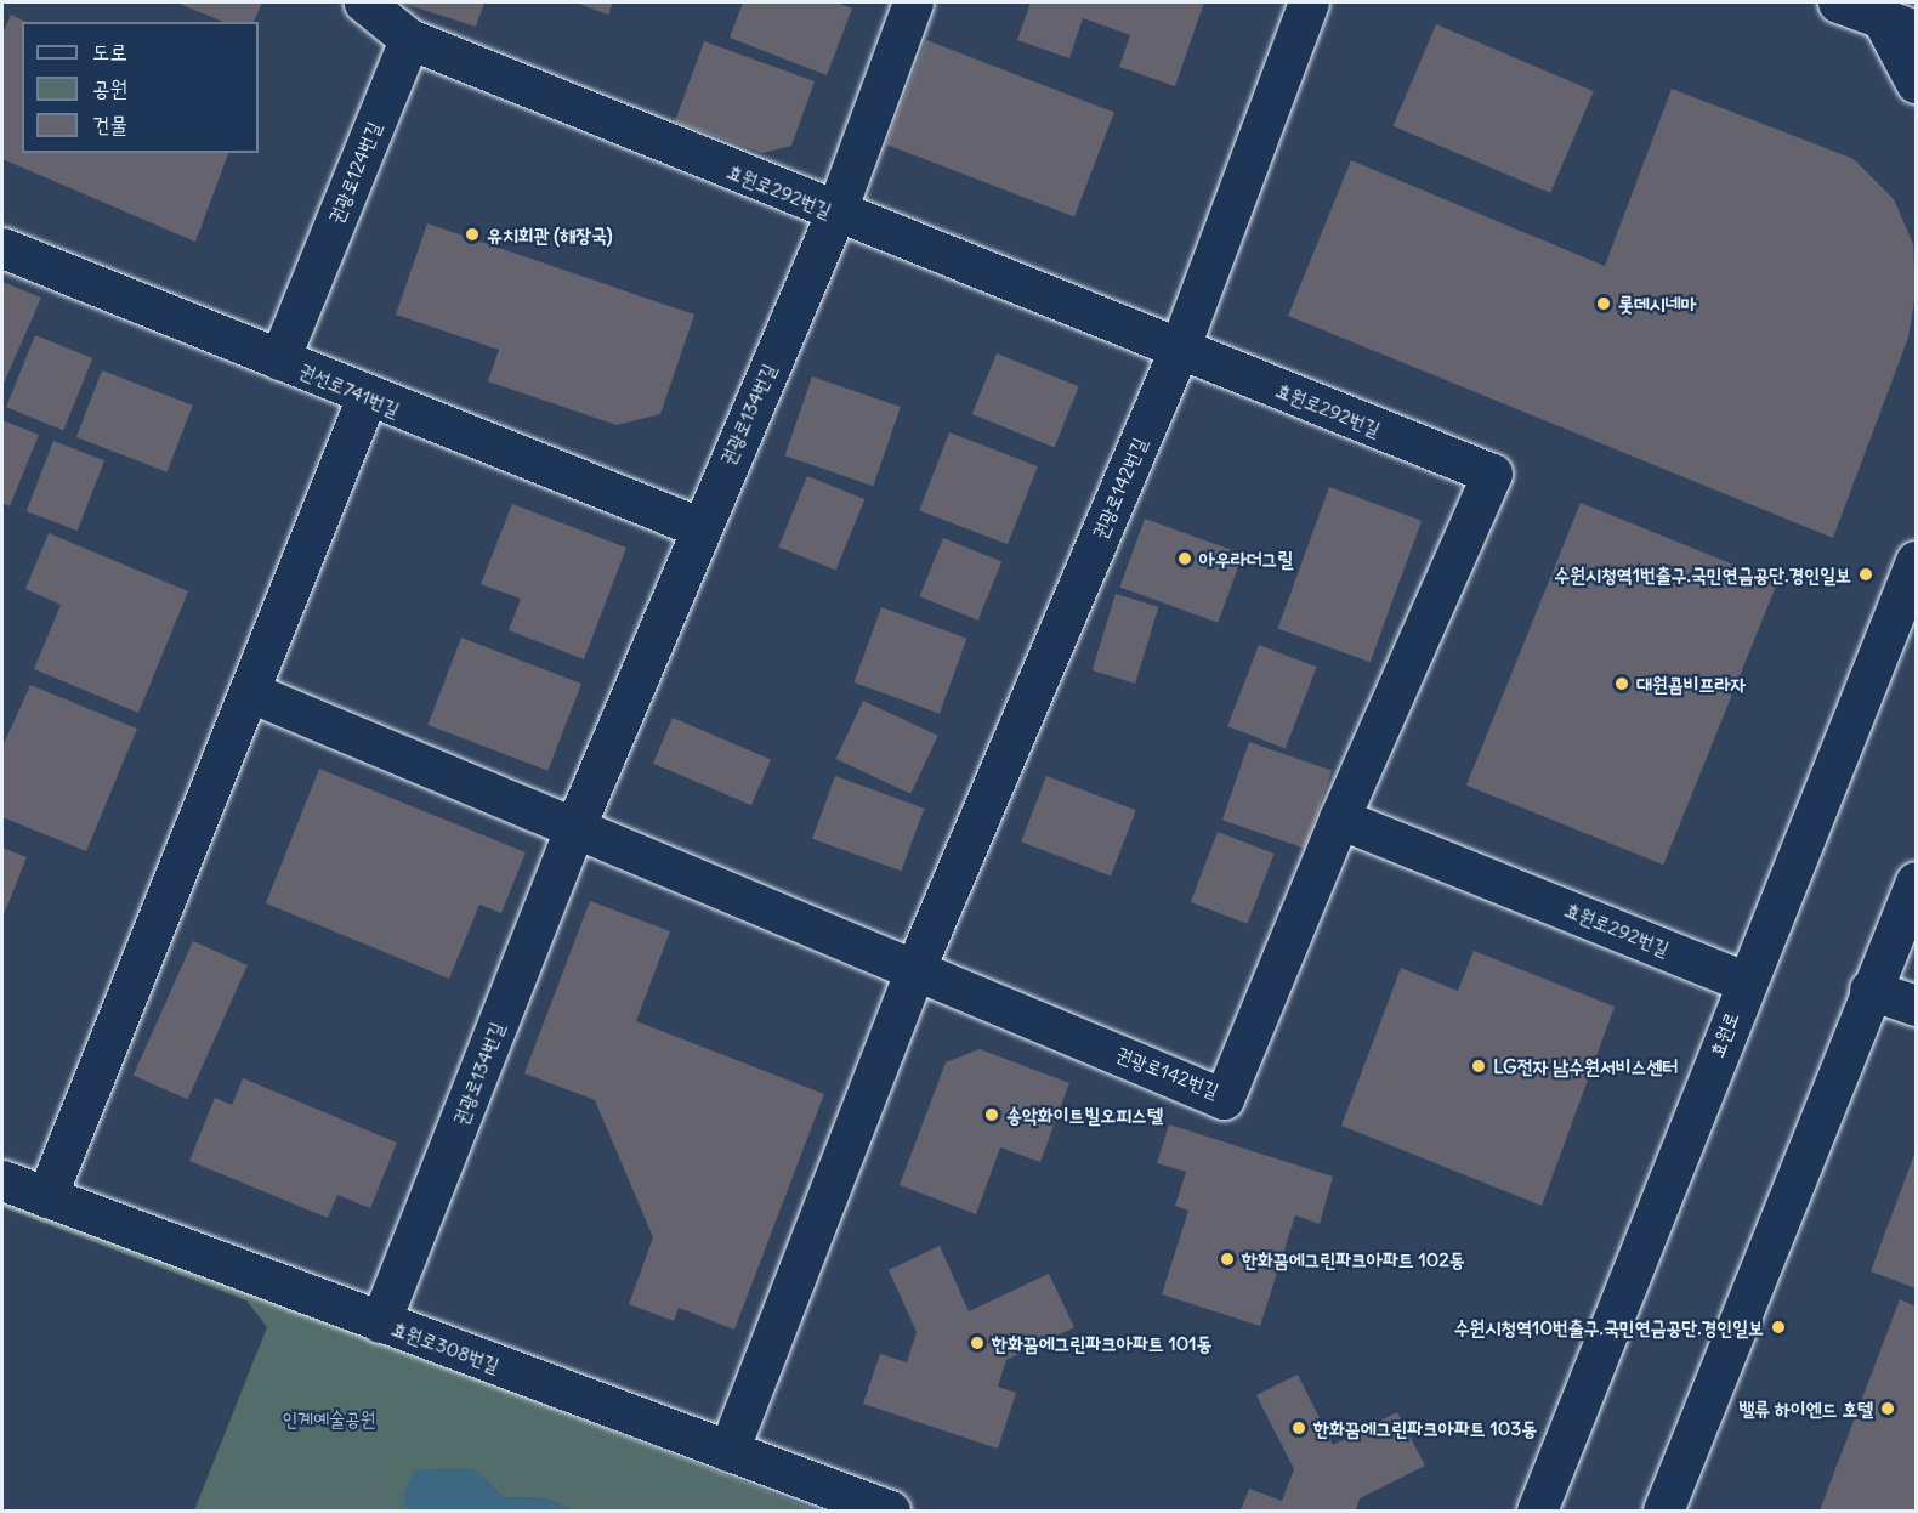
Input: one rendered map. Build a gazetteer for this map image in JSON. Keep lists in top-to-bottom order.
{
  "streets": {
    "street": [
      "권광로124번길",
      "효원로292번길",
      "권선로741번길",
      "권광로134번길",
      "권광로142번길",
      "효원로",
      "효원로308번길"
    ]
  },
  "crossings": [
    ["권광로124번길", "효원로292번길"],
    ["권광로124번길", "권선로741번길"],
    ["효원로292번길", "권광로134번길"],
    ["효원로292번길", "권광로142번길"],
    ["효원로292번길", "효원로"],
    ["권선로741번길", "권광로134번길"],
    ["권광로134번길", "효원로308번길"],
    ["권광로142번길", "효원로308번길"]
  ],
  "parks": ["인계예술공원"],
  "places": [
    "유치회관 (해장국)",
    "롯데시네마",
    "아우라더그릴",
    "수원시청역1번출구.국민연금공단.경인일보",
    "대원콤비프라자",
    "LG전자 남수원서비스센터",
    "송악화이트빌오피스텔",
    "한화꿈에그린파크아파트 102동",
    "수원시청역10번출구.국민연금공단.경인일보",
    "한화꿈에그린파크아파트 101동",
    "밸류 하이엔드 호텔",
    "한화꿈에그린파크아파트 103동"
  ],
  "legend": ["도로", "공원", "건물"]
}
